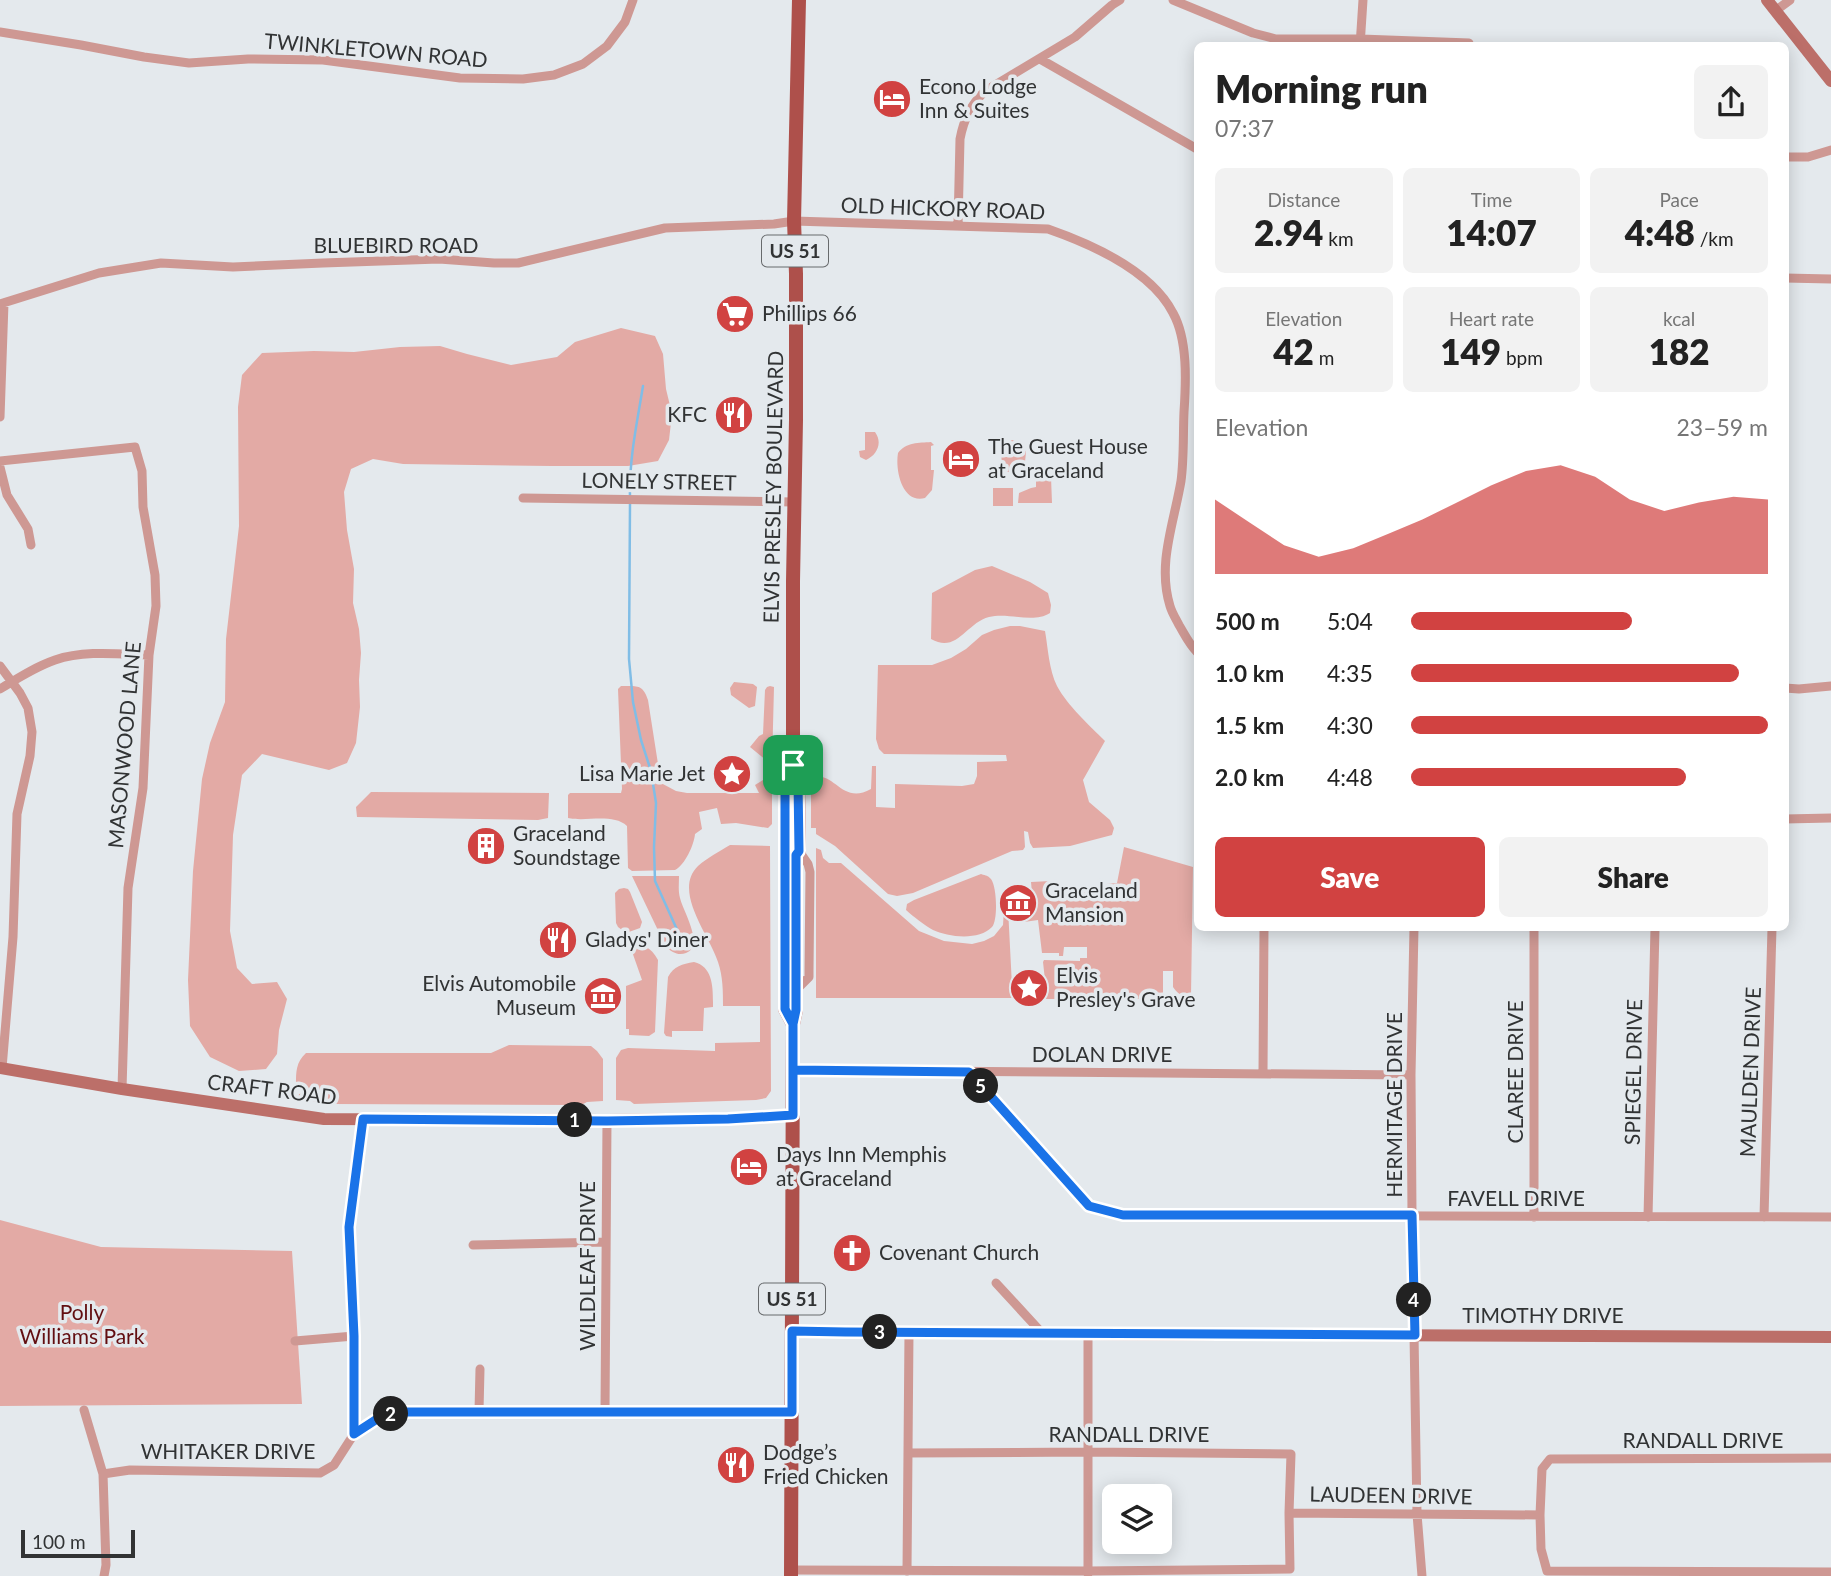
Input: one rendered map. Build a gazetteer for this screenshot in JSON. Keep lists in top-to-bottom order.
{
  "streets": {
    "main road": ["US 51", "ELVIS PRESLEY BOULEVARD"],
    "street": [
      "TWINKLETOWN ROAD",
      "OLD HICKORY ROAD",
      "BLUEBIRD ROAD",
      "LONELY STREET",
      "MASONWOOD LANE",
      "DOLAN DRIVE",
      "CLAREE DRIVE",
      "SPIEGEL DRIVE",
      "MAULDEN DRIVE",
      "CRAFT ROAD",
      "HERMITAGE DRIVE",
      "FAVELL DRIVE",
      "WILDLEAF DRIVE",
      "TIMOTHY DRIVE",
      "RANDALL DRIVE",
      "WHITAKER DRIVE",
      "LAUDEEN DRIVE"
    ]
  },
  "crossings": [
    ["OLD HICKORY ROAD", "BLUEBIRD ROAD"],
    ["OLD HICKORY ROAD", "ELVIS PRESLEY BOULEVARD"],
    ["BLUEBIRD ROAD", "ELVIS PRESLEY BOULEVARD"],
    ["LONELY STREET", "ELVIS PRESLEY BOULEVARD"],
    ["ELVIS PRESLEY BOULEVARD", "DOLAN DRIVE"],
    ["ELVIS PRESLEY BOULEVARD", "CRAFT ROAD"],
    ["ELVIS PRESLEY BOULEVARD", "TIMOTHY DRIVE"],
    ["ELVIS PRESLEY BOULEVARD", "WHITAKER DRIVE"],
    ["ELVIS PRESLEY BOULEVARD", "LAUDEEN DRIVE"],
    ["MASONWOOD LANE", "CRAFT ROAD"],
    ["DOLAN DRIVE", "HERMITAGE DRIVE"],
    ["DOLAN DRIVE", "FAVELL DRIVE"],
    ["CLAREE DRIVE", "FAVELL DRIVE"],
    ["SPIEGEL DRIVE", "FAVELL DRIVE"],
    ["MAULDEN DRIVE", "FAVELL DRIVE"],
    ["CRAFT ROAD", "WILDLEAF DRIVE"],
    ["HERMITAGE DRIVE", "FAVELL DRIVE"],
    ["HERMITAGE DRIVE", "TIMOTHY DRIVE"],
    ["HERMITAGE DRIVE", "LAUDEEN DRIVE"],
    ["WILDLEAF DRIVE", "WHITAKER DRIVE"],
    ["RANDALL DRIVE", "LAUDEEN DRIVE"]
  ],
  "parks": ["Polly Williams Park"],
  "places": {
    "hotel": ["Econo Lodge Inn & Suites", "The Guest House at Graceland", "Days Inn Memphis at Graceland"],
    "supermarket": ["Phillips 66"],
    "restaurant": ["KFC", "Gladys' Diner", "Dodge’s Fried Chicken"],
    "place": ["Lisa Marie Jet", "Elvis Presley's Grave"],
    "building": ["Graceland Soundstage"],
    "museum": ["Graceland Mansion", "Elvis Automobile Museum"],
    "church": ["Covenant Church"]
  },
  "scale_bar": "100 m",
  "page": {
    "heading": ["Morning run", "07:37"],
    "stats": [
      ["Distance", "2.94 km"],
      ["Time", "14:07"],
      ["Pace", "4:48 /km"],
      ["Elevation", "42 m"],
      ["Heart rate", "149 bpm"],
      ["kcal", "182"]
    ],
    "chart": ["Elevation", "23–59 m"],
    "list": [
      {
        "name": "500 m",
        "note": "5:04"
      },
      {
        "name": "1.0 km",
        "note": "4:35"
      },
      {
        "name": "1.5 km",
        "note": "4:30"
      },
      {
        "name": "2.0 km",
        "note": "4:48"
      }
    ],
    "buttons": ["Save", "Share"],
    "pins": [
      "5",
      "1",
      "4",
      "3",
      "2"
    ],
    "scale": "100 m"
  }
}
